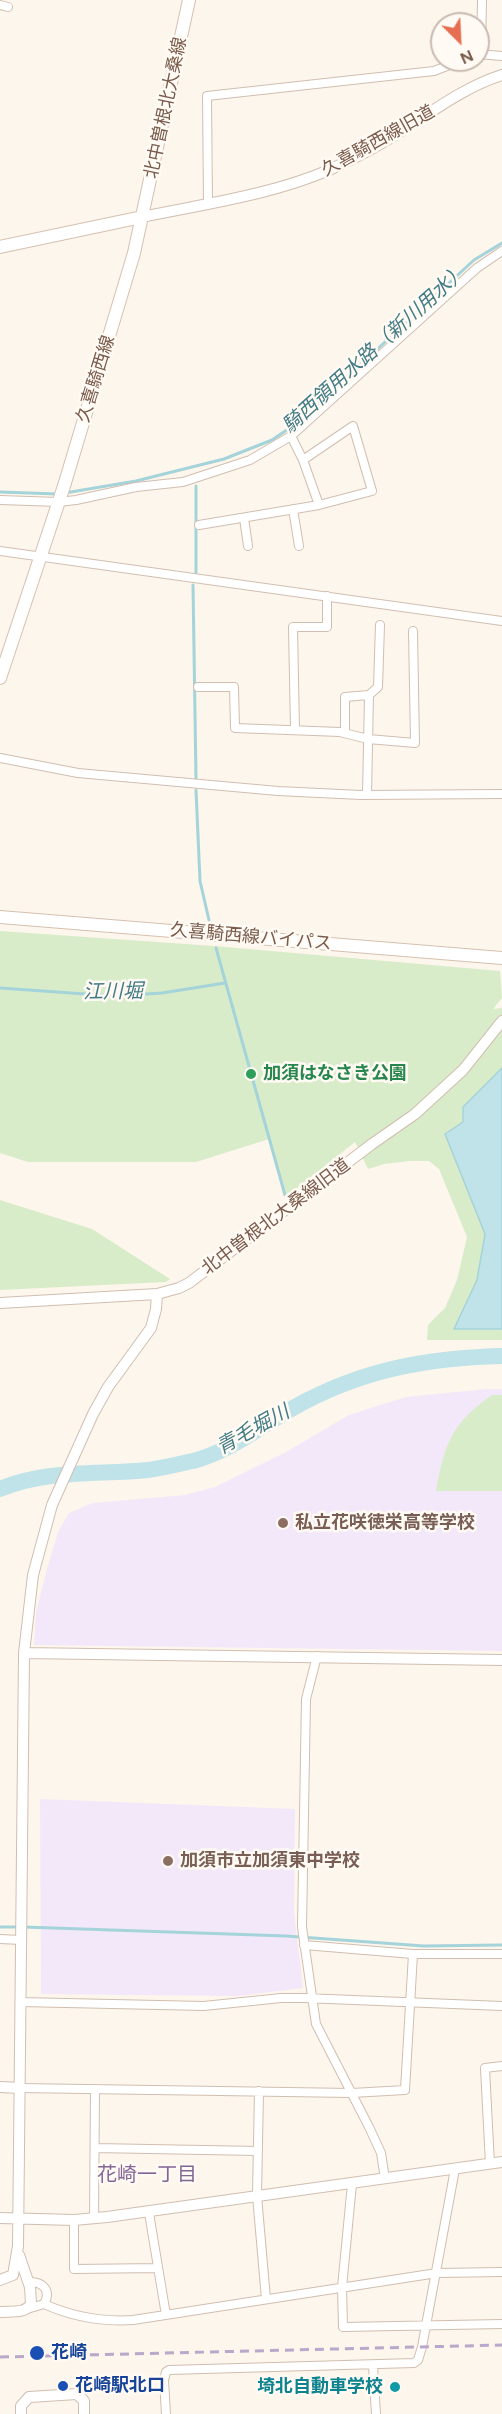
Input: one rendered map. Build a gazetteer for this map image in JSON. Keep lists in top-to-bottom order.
{
  "streets": {
    "main road": ["北中曽根北大桑線", "久喜騎西線", "久喜騎西線バイパス"],
    "street": ["久喜騎西線旧道", "北中曽根北大桑線旧道"]
  },
  "crossings": [
    ["北中曽根北大桑線", "久喜騎西線旧道"],
    ["北中曽根北大桑線", "久喜騎西線"],
    ["久喜騎西線旧道", "久喜騎西線"]
  ],
  "districts": ["花崎一丁目"],
  "water": ["騎西領用水路（新川用水）", "江川堀", "青毛堀川"],
  "places": [
    "加須はなさき公園",
    "私立花咲徳栄高等学校",
    "加須市立加須東中学校",
    "花崎",
    "花崎駅北口",
    "埼北自動車学校"
  ],
  "north": "bottom right"
}
